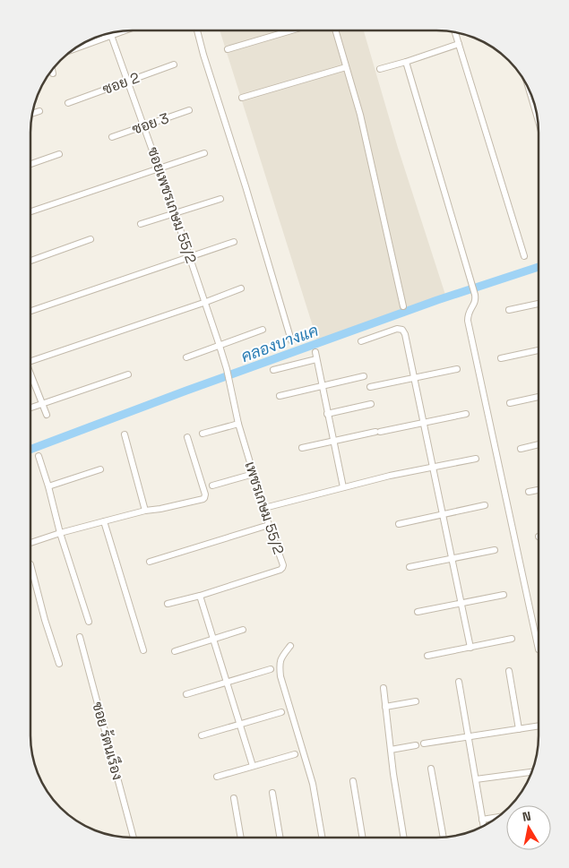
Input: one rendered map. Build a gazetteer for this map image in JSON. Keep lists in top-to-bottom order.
{
  "streets": {
    "street": [
      "ซอย 2",
      "ซอย 3",
      "ซอยเพชรเกษม 55/2",
      "เพชรเกษม 55/2",
      "ซอย ร้ตนเรึอง"
    ]
  },
  "crossings": [
    ["ซอย 2", "ซอยเพชรเกษม 55/2"],
    ["ซอย 3", "ซอยเพชรเกษม 55/2"],
    ["ซอยเพชรเกษม 55/2", "เพชรเกษม 55/2"]
  ],
  "water": ["คลองบางแค"],
  "north": "top"
}
